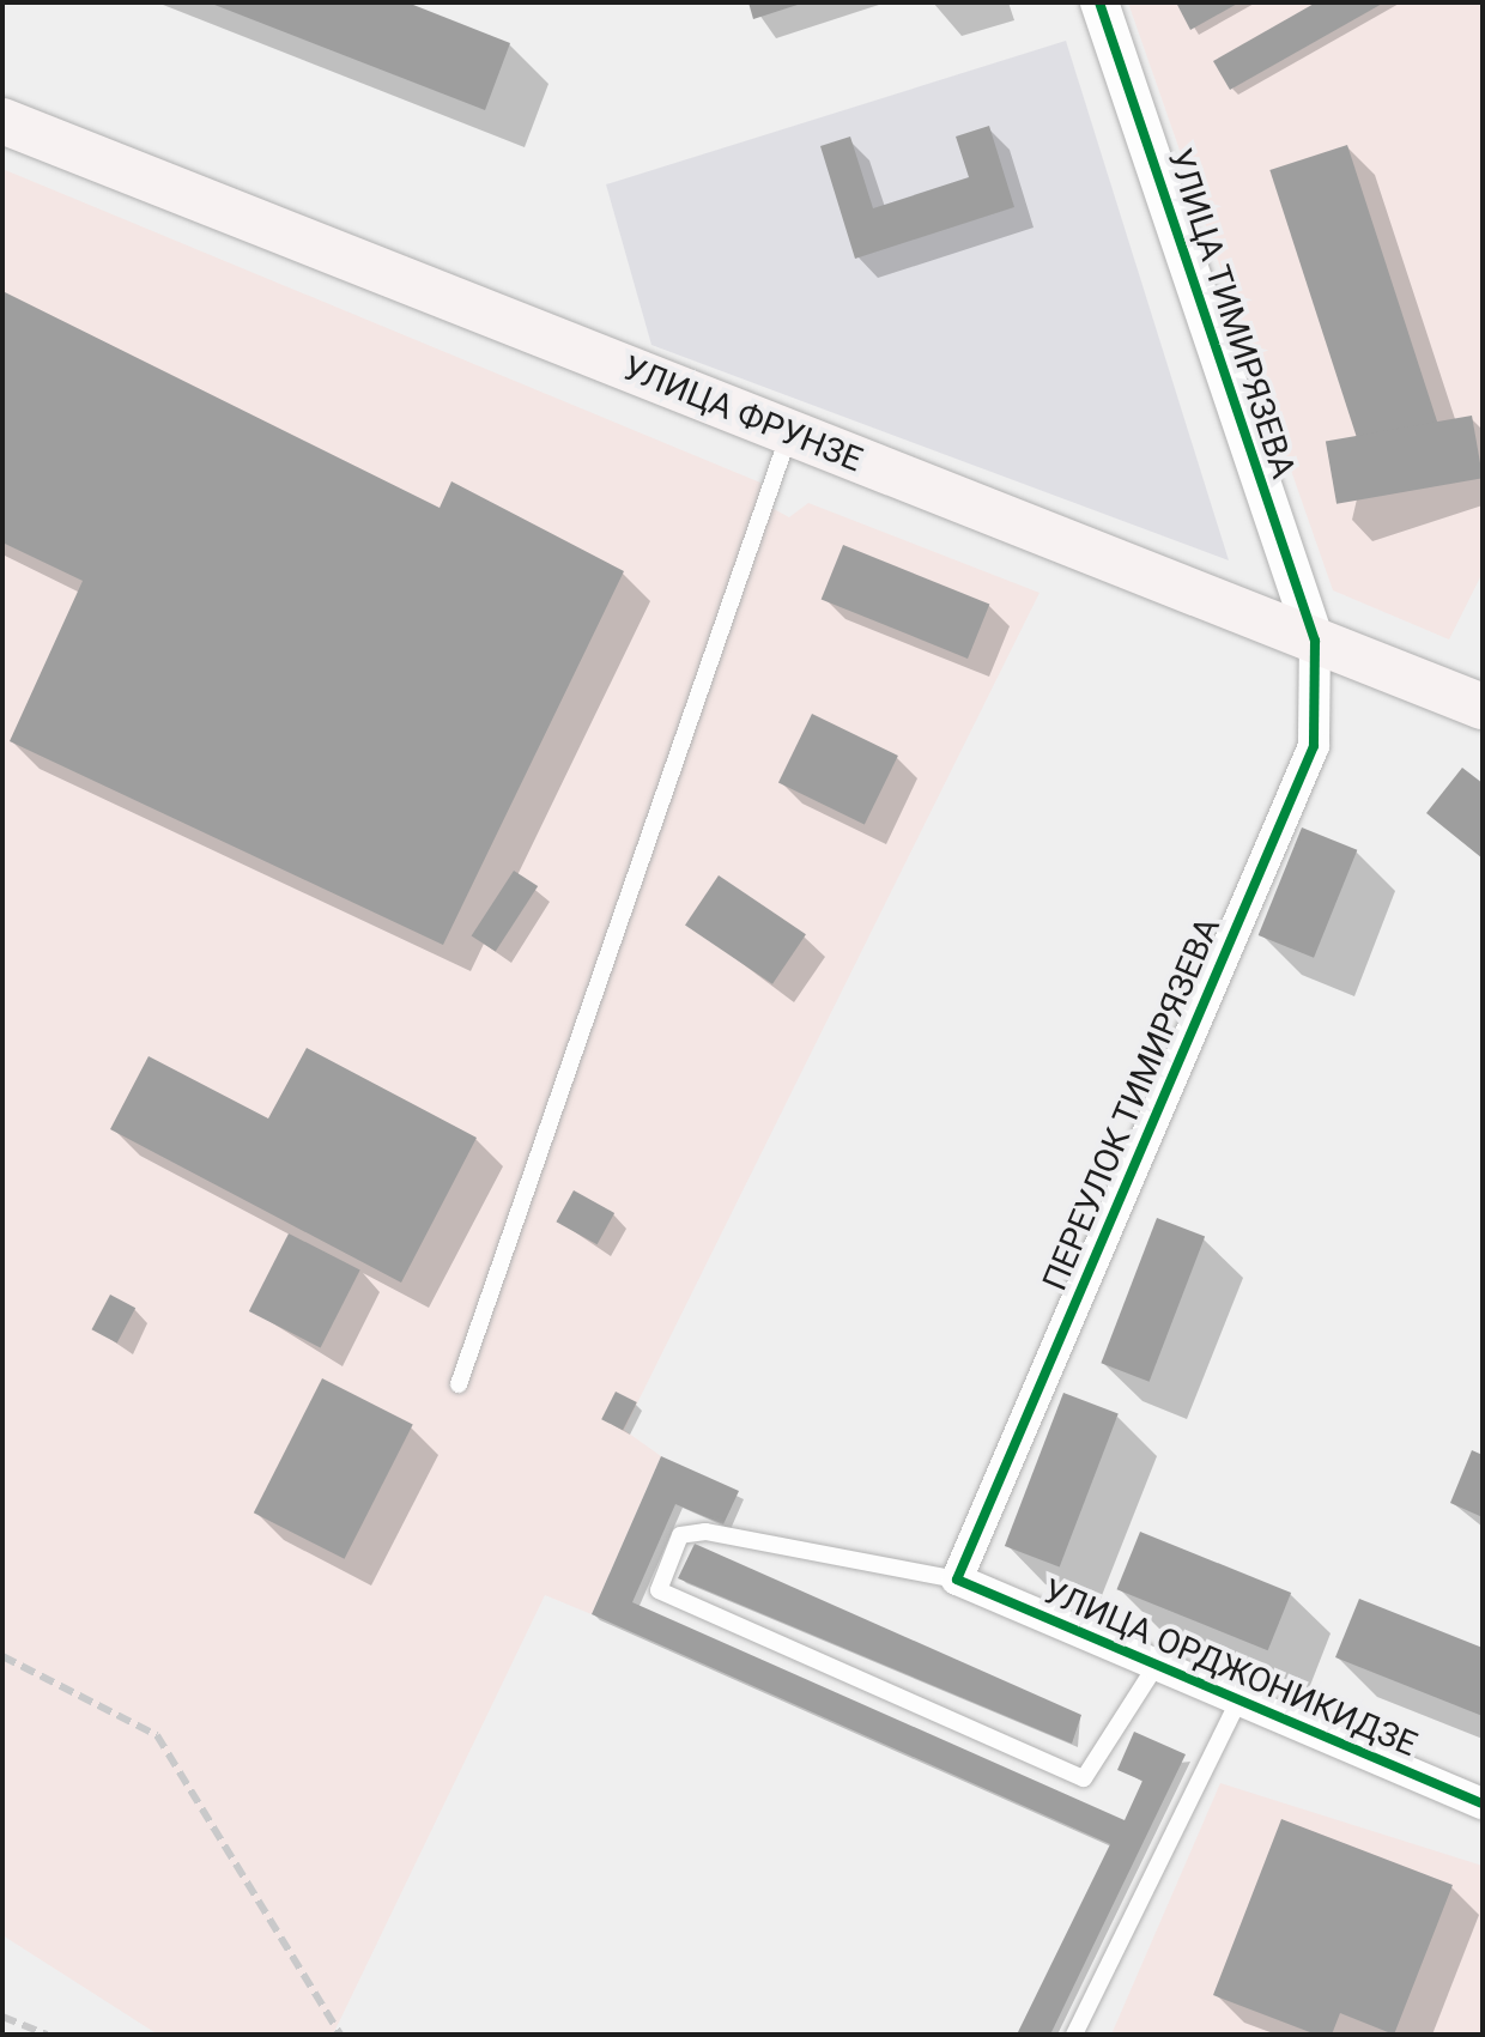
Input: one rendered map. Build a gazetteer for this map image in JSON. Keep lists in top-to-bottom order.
{
  "streets": {
    "main road": ["УЛИЦА ФРУНЗЕ"],
    "street": ["УЛИЦА ТИМИРЯЗЕВА", "ПЕРЕУЛОК ТИМИРЯЗЕВА", "УЛИЦА ОРДЖОНИКИДЗЕ"]
  },
  "crossings": [
    ["УЛИЦА ТИМИРЯЗЕВА", "УЛИЦА ФРУНЗЕ"],
    ["УЛИЦА ТИМИРЯЗЕВА", "ПЕРЕУЛОК ТИМИРЯЗЕВА"],
    ["УЛИЦА ФРУНЗЕ", "ПЕРЕУЛОК ТИМИРЯЗЕВА"],
    ["ПЕРЕУЛОК ТИМИРЯЗЕВА", "УЛИЦА ОРДЖОНИКИДЗЕ"]
  ]
}
